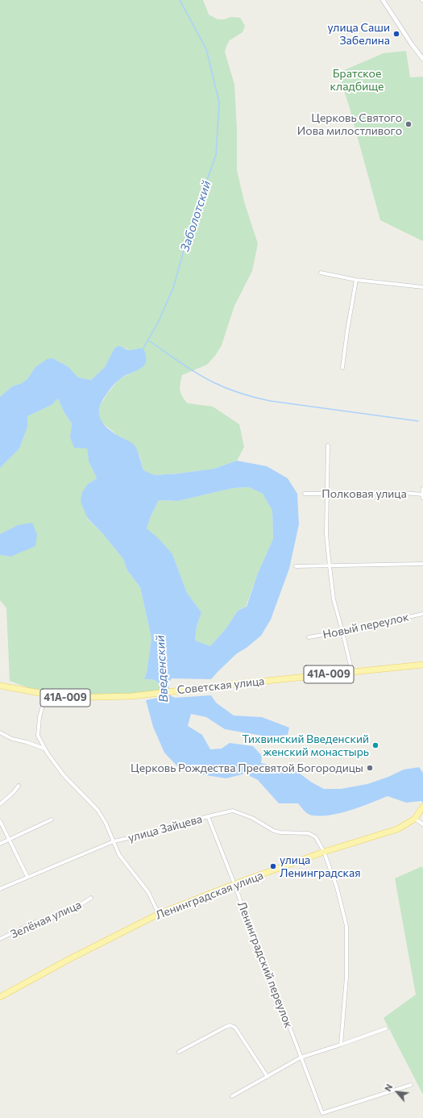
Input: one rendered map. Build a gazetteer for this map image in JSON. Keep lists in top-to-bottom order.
{
  "streets": {
    "main road": ["41А-009", "Советская улица", "Ленинградская улица"],
    "street": [
      "Полковая улица",
      "Новый переулок",
      "улица Зайцева",
      "Зелёная улица",
      "Ленинградский переулок"
    ]
  },
  "crossings": [
    ["улица Зайцева", "Ленинградская улица"],
    ["улица Зайцева", "Ленинградский переулок"],
    ["Ленинградская улица", "Ленинградский переулок"]
  ],
  "water": ["Заболотский", "Введенский"],
  "parks": ["Братское кладбище"],
  "places": [
    "улица Саши Забелина",
    "Церковь Святого Иова милостливого",
    "Тихвинский Введенский женский монастырь",
    "Церковь Рождества Пресвятой Богородицы",
    "улица Ленинградская"
  ],
  "north": "top left"
}
